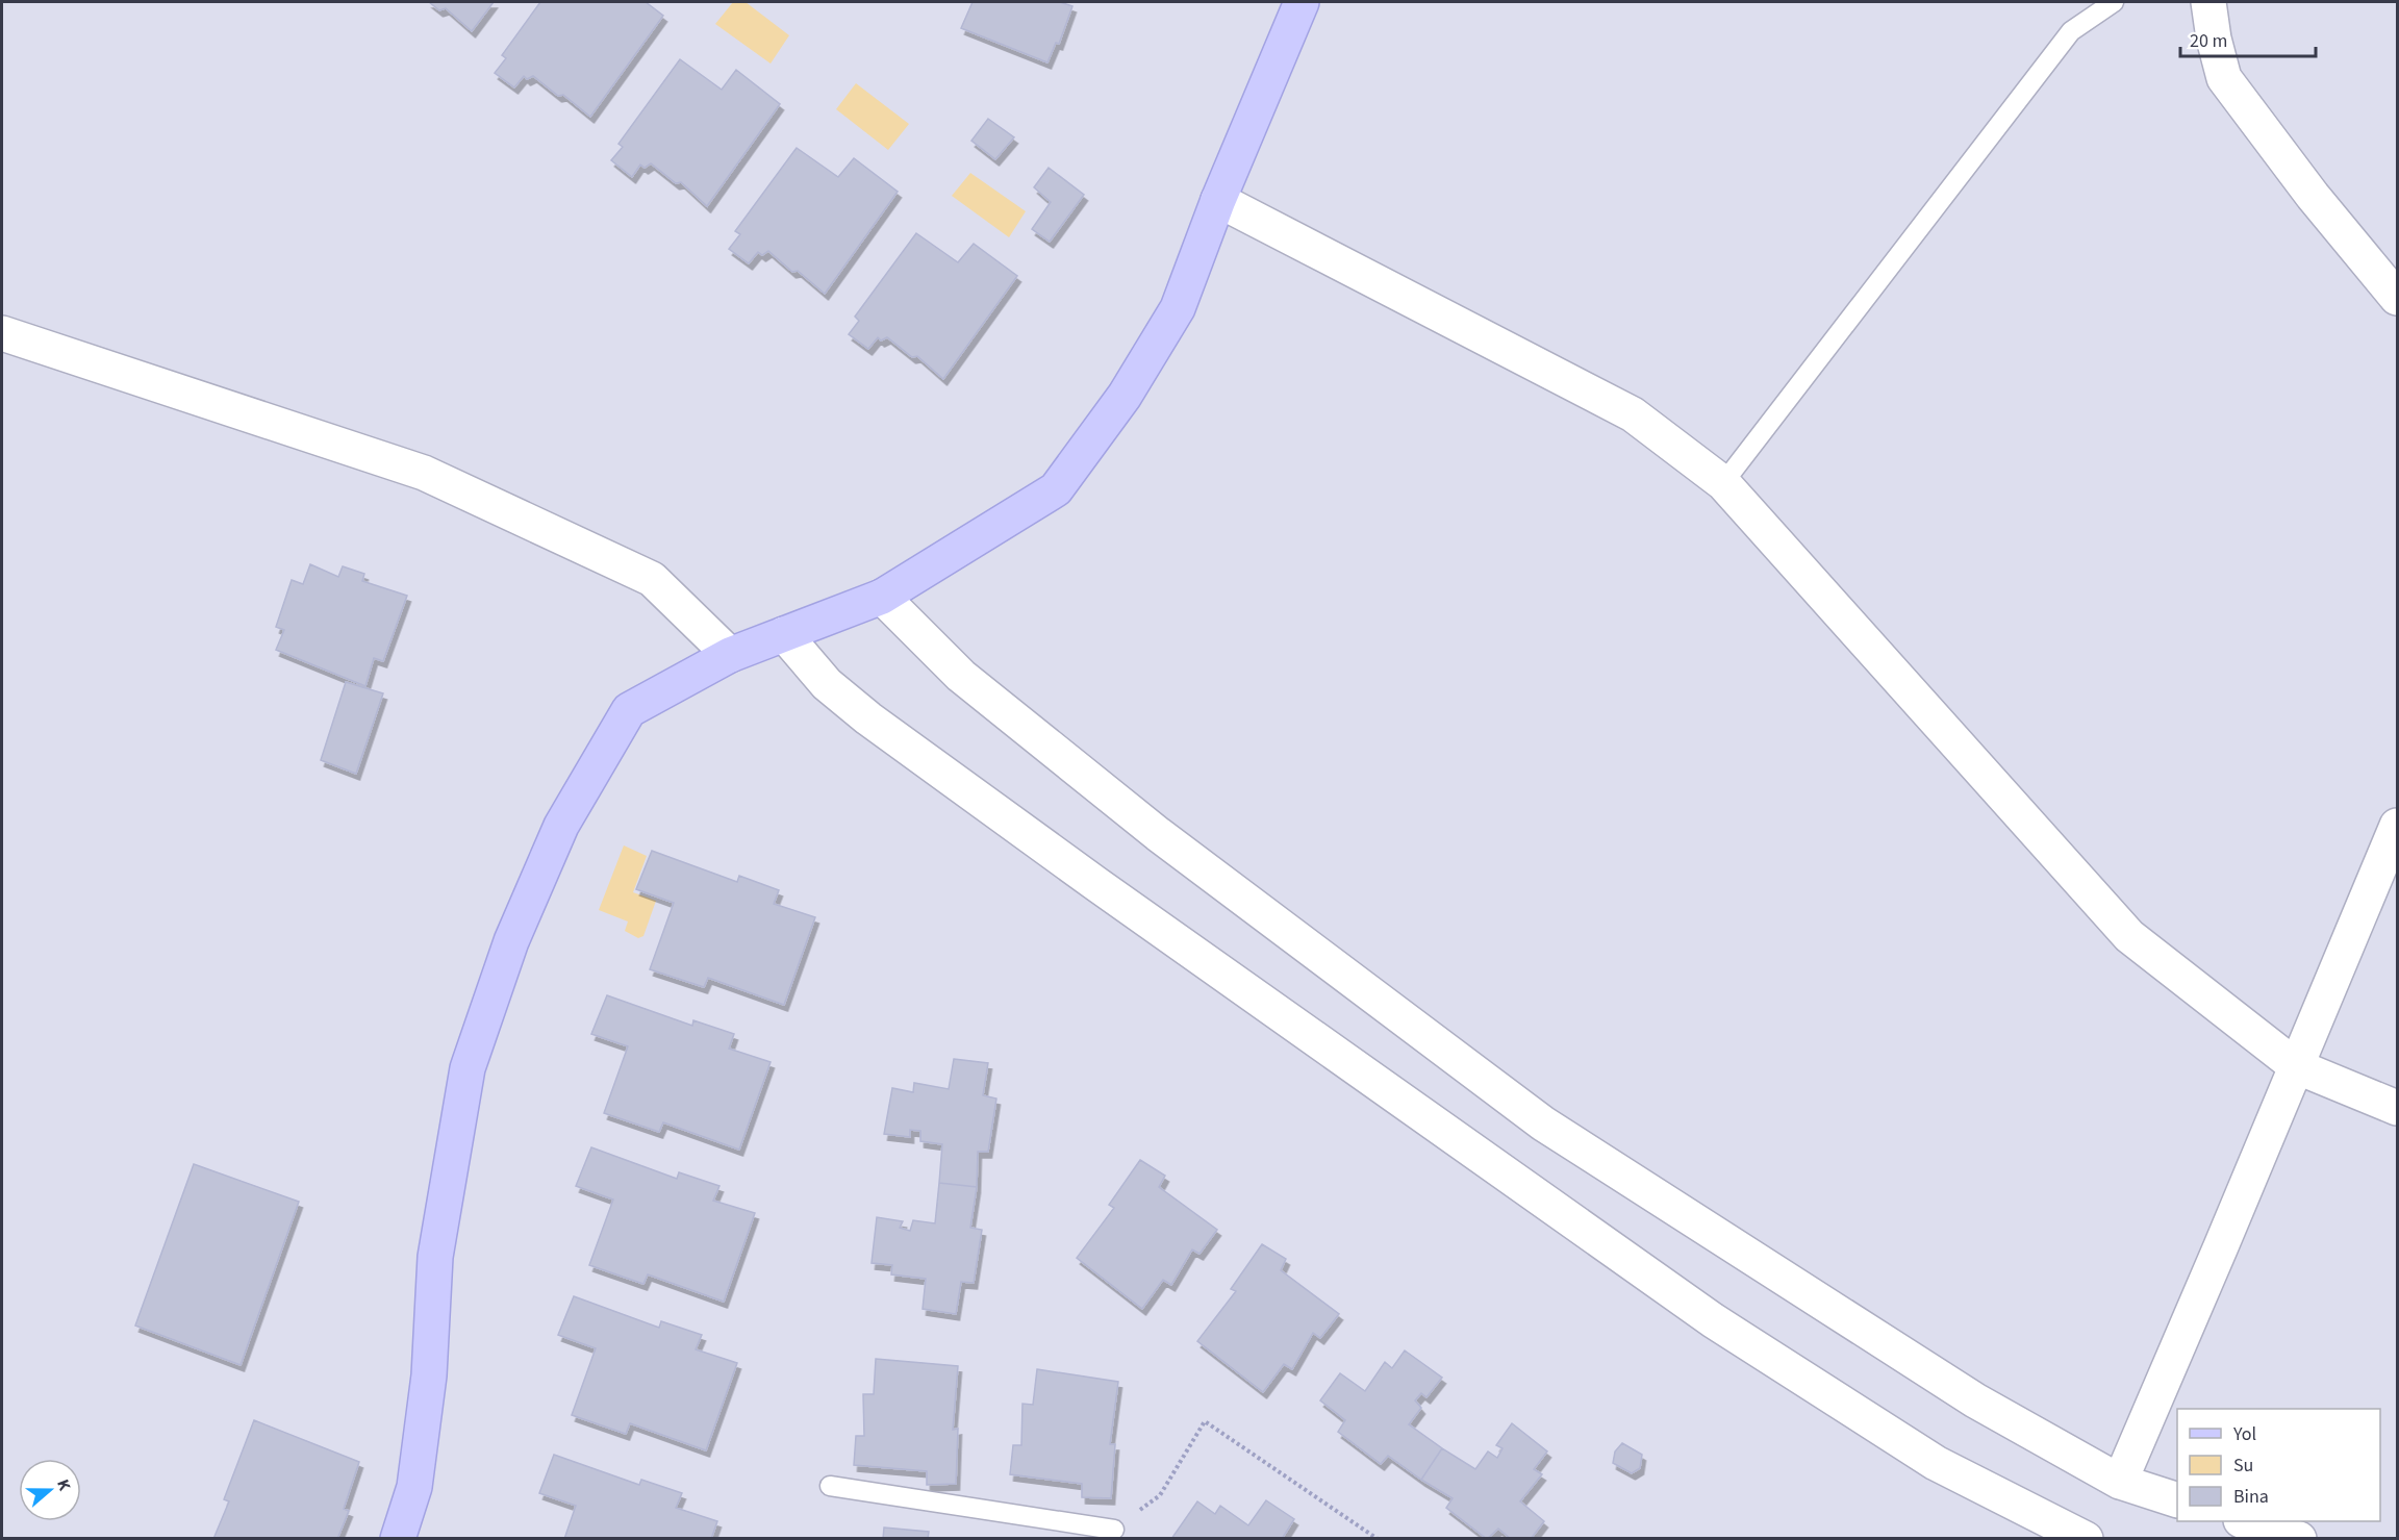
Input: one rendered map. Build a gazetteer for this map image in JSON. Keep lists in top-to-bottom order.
{
  "legend": ["Yol", "Su", "Bina"],
  "scale_bar": "20 m",
  "north": "right"
}
